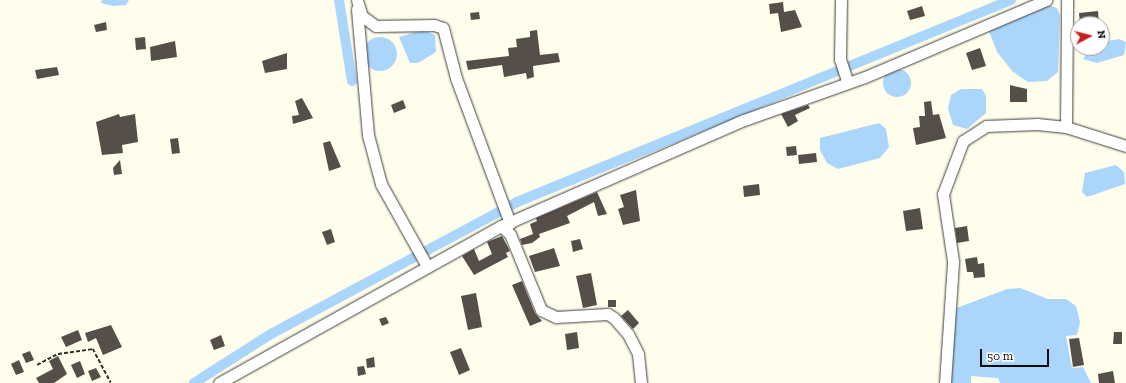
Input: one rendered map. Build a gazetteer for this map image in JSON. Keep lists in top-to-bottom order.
{
  "scale_bar": "50 m",
  "north": "right"
}
